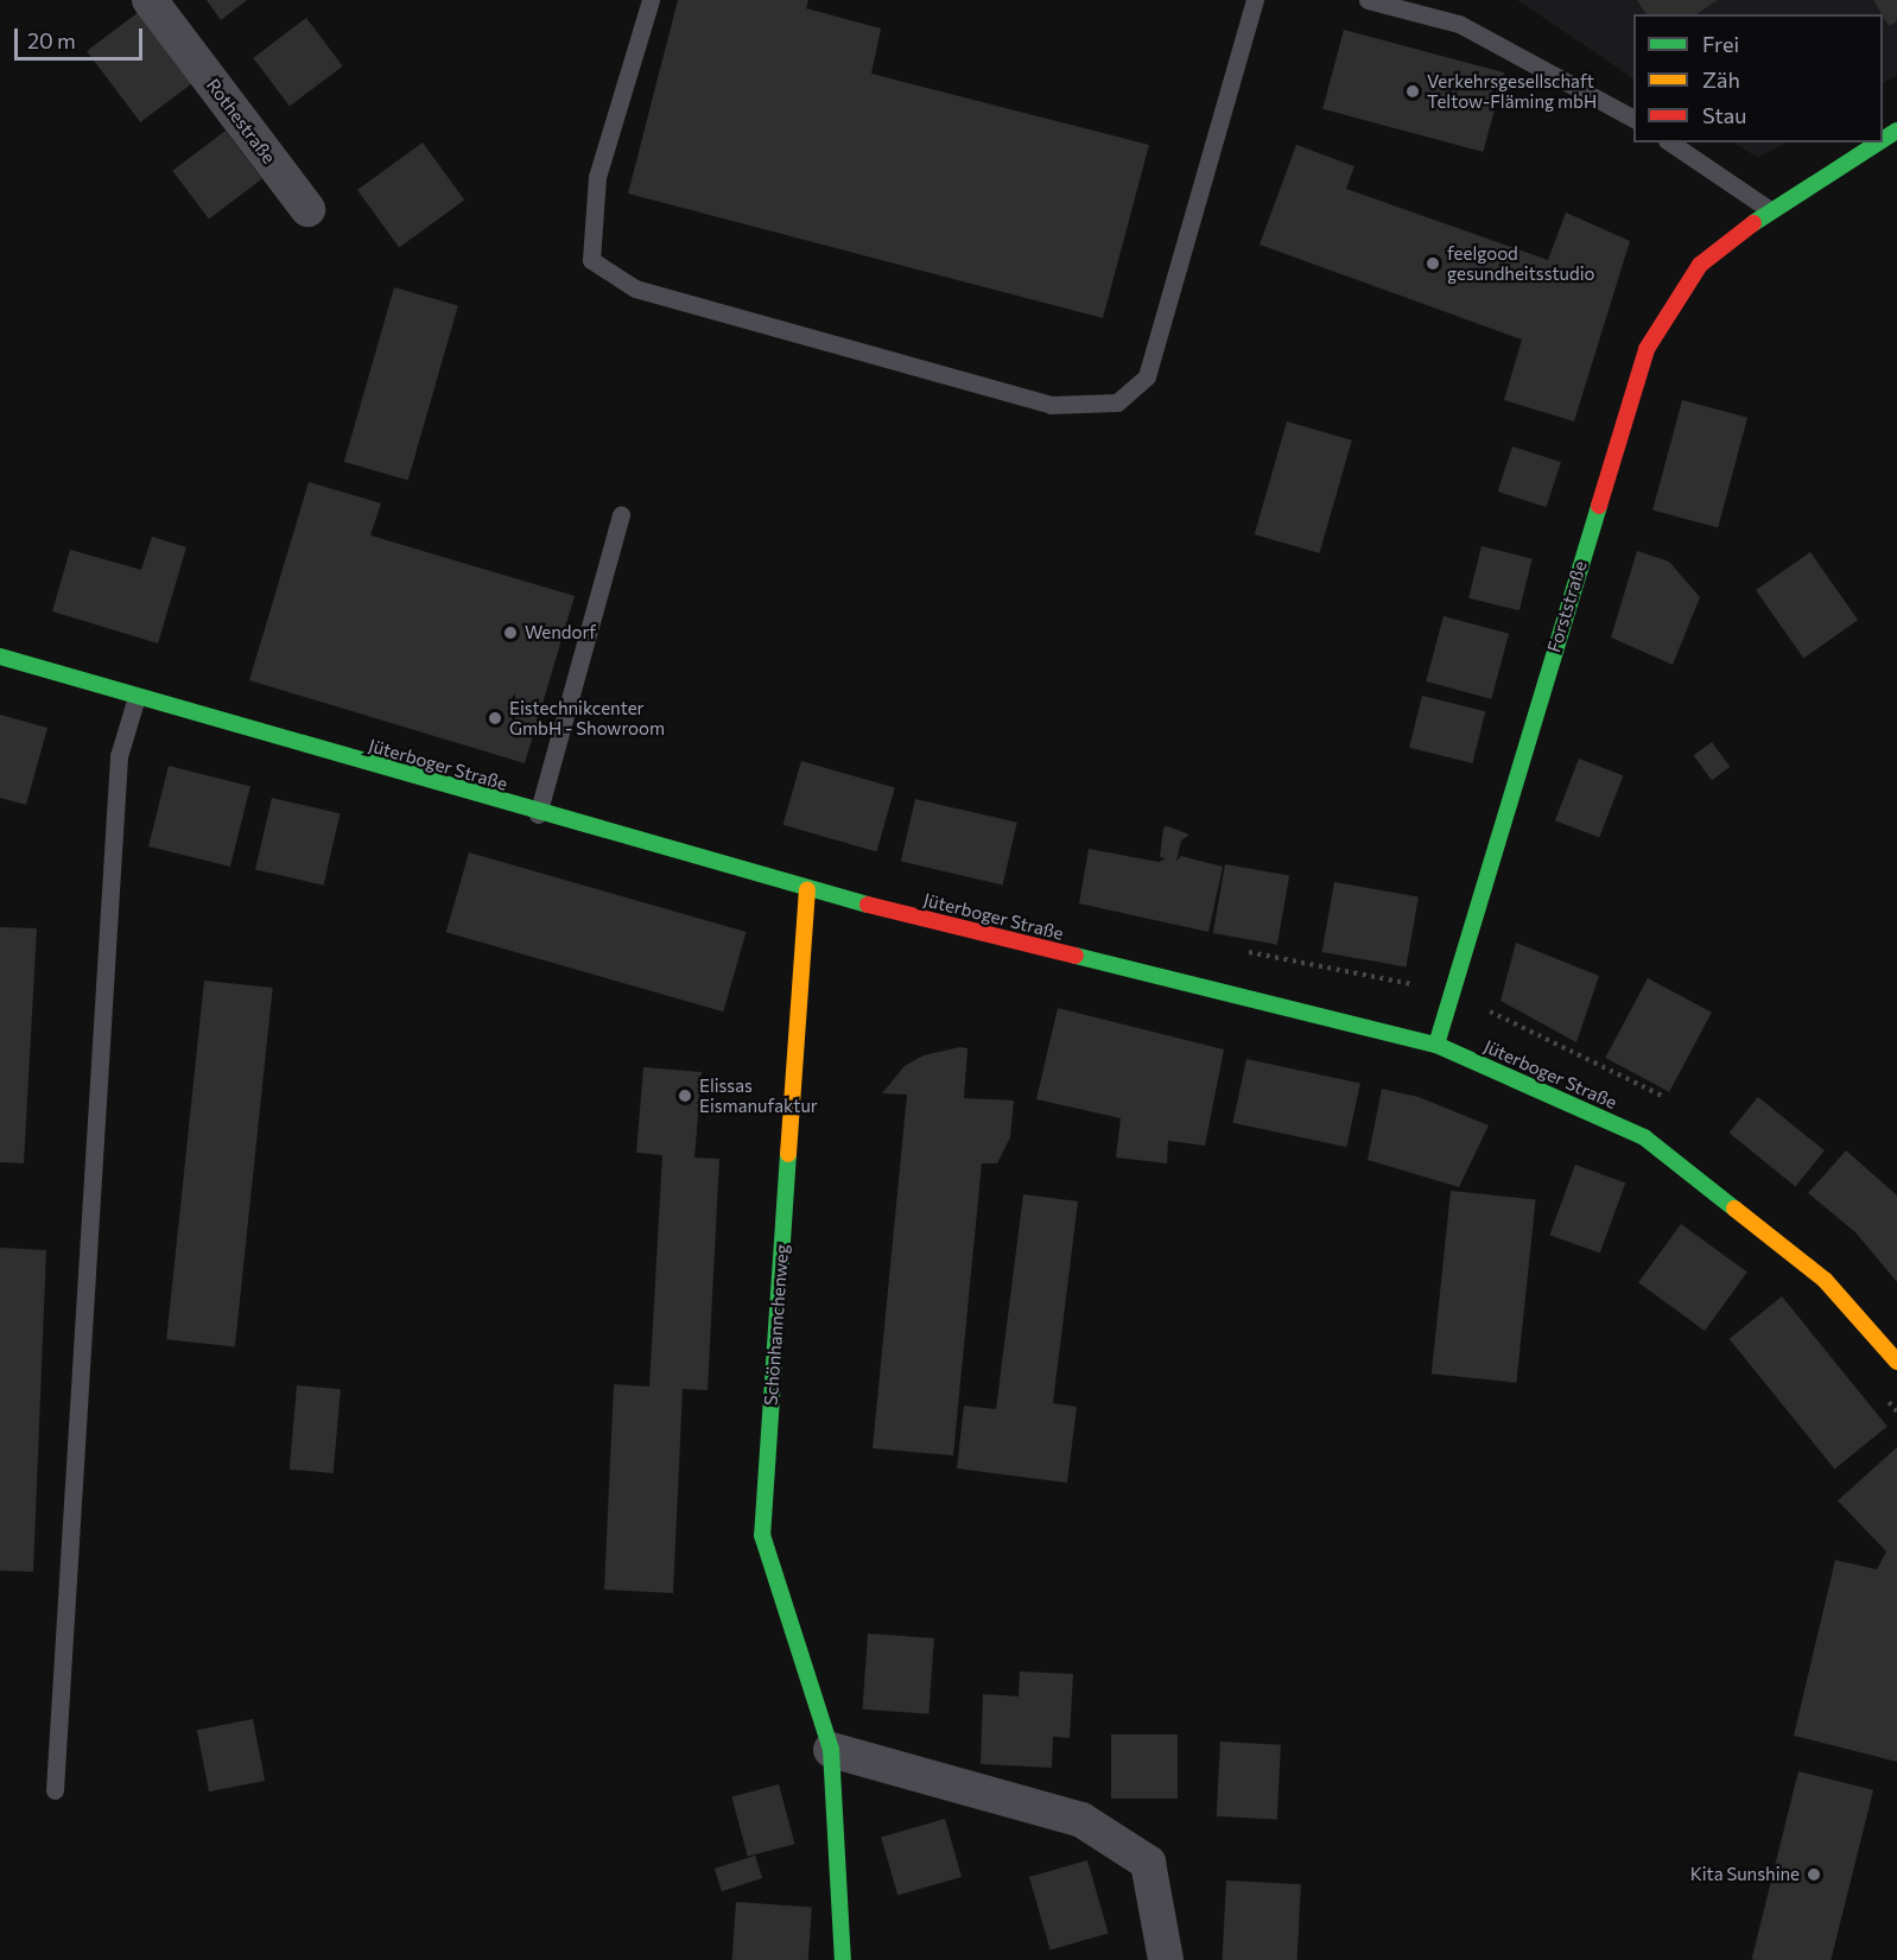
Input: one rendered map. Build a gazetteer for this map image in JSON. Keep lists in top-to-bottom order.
{
  "streets": {
    "street": [
      "Rothestraße",
      "Forststraße",
      "Jüterboger Straße",
      "Schönhannchenweg"
    ]
  },
  "crossings": [
    ["Forststraße", "Jüterboger Straße"],
    ["Jüterboger Straße", "Schönhannchenweg"]
  ],
  "places": [
    "Verkehrsgesellschaft Teltow-Fläming mbH",
    "feelgood gesundheitsstudio",
    "Wendorf",
    "Eistechnikcenter GmbH - Showroom",
    "Elissas Eismanufaktur",
    "Kita Sunshine"
  ],
  "legend": ["Frei", "Zäh", "Stau"],
  "scale_bar": "20 m"
}
